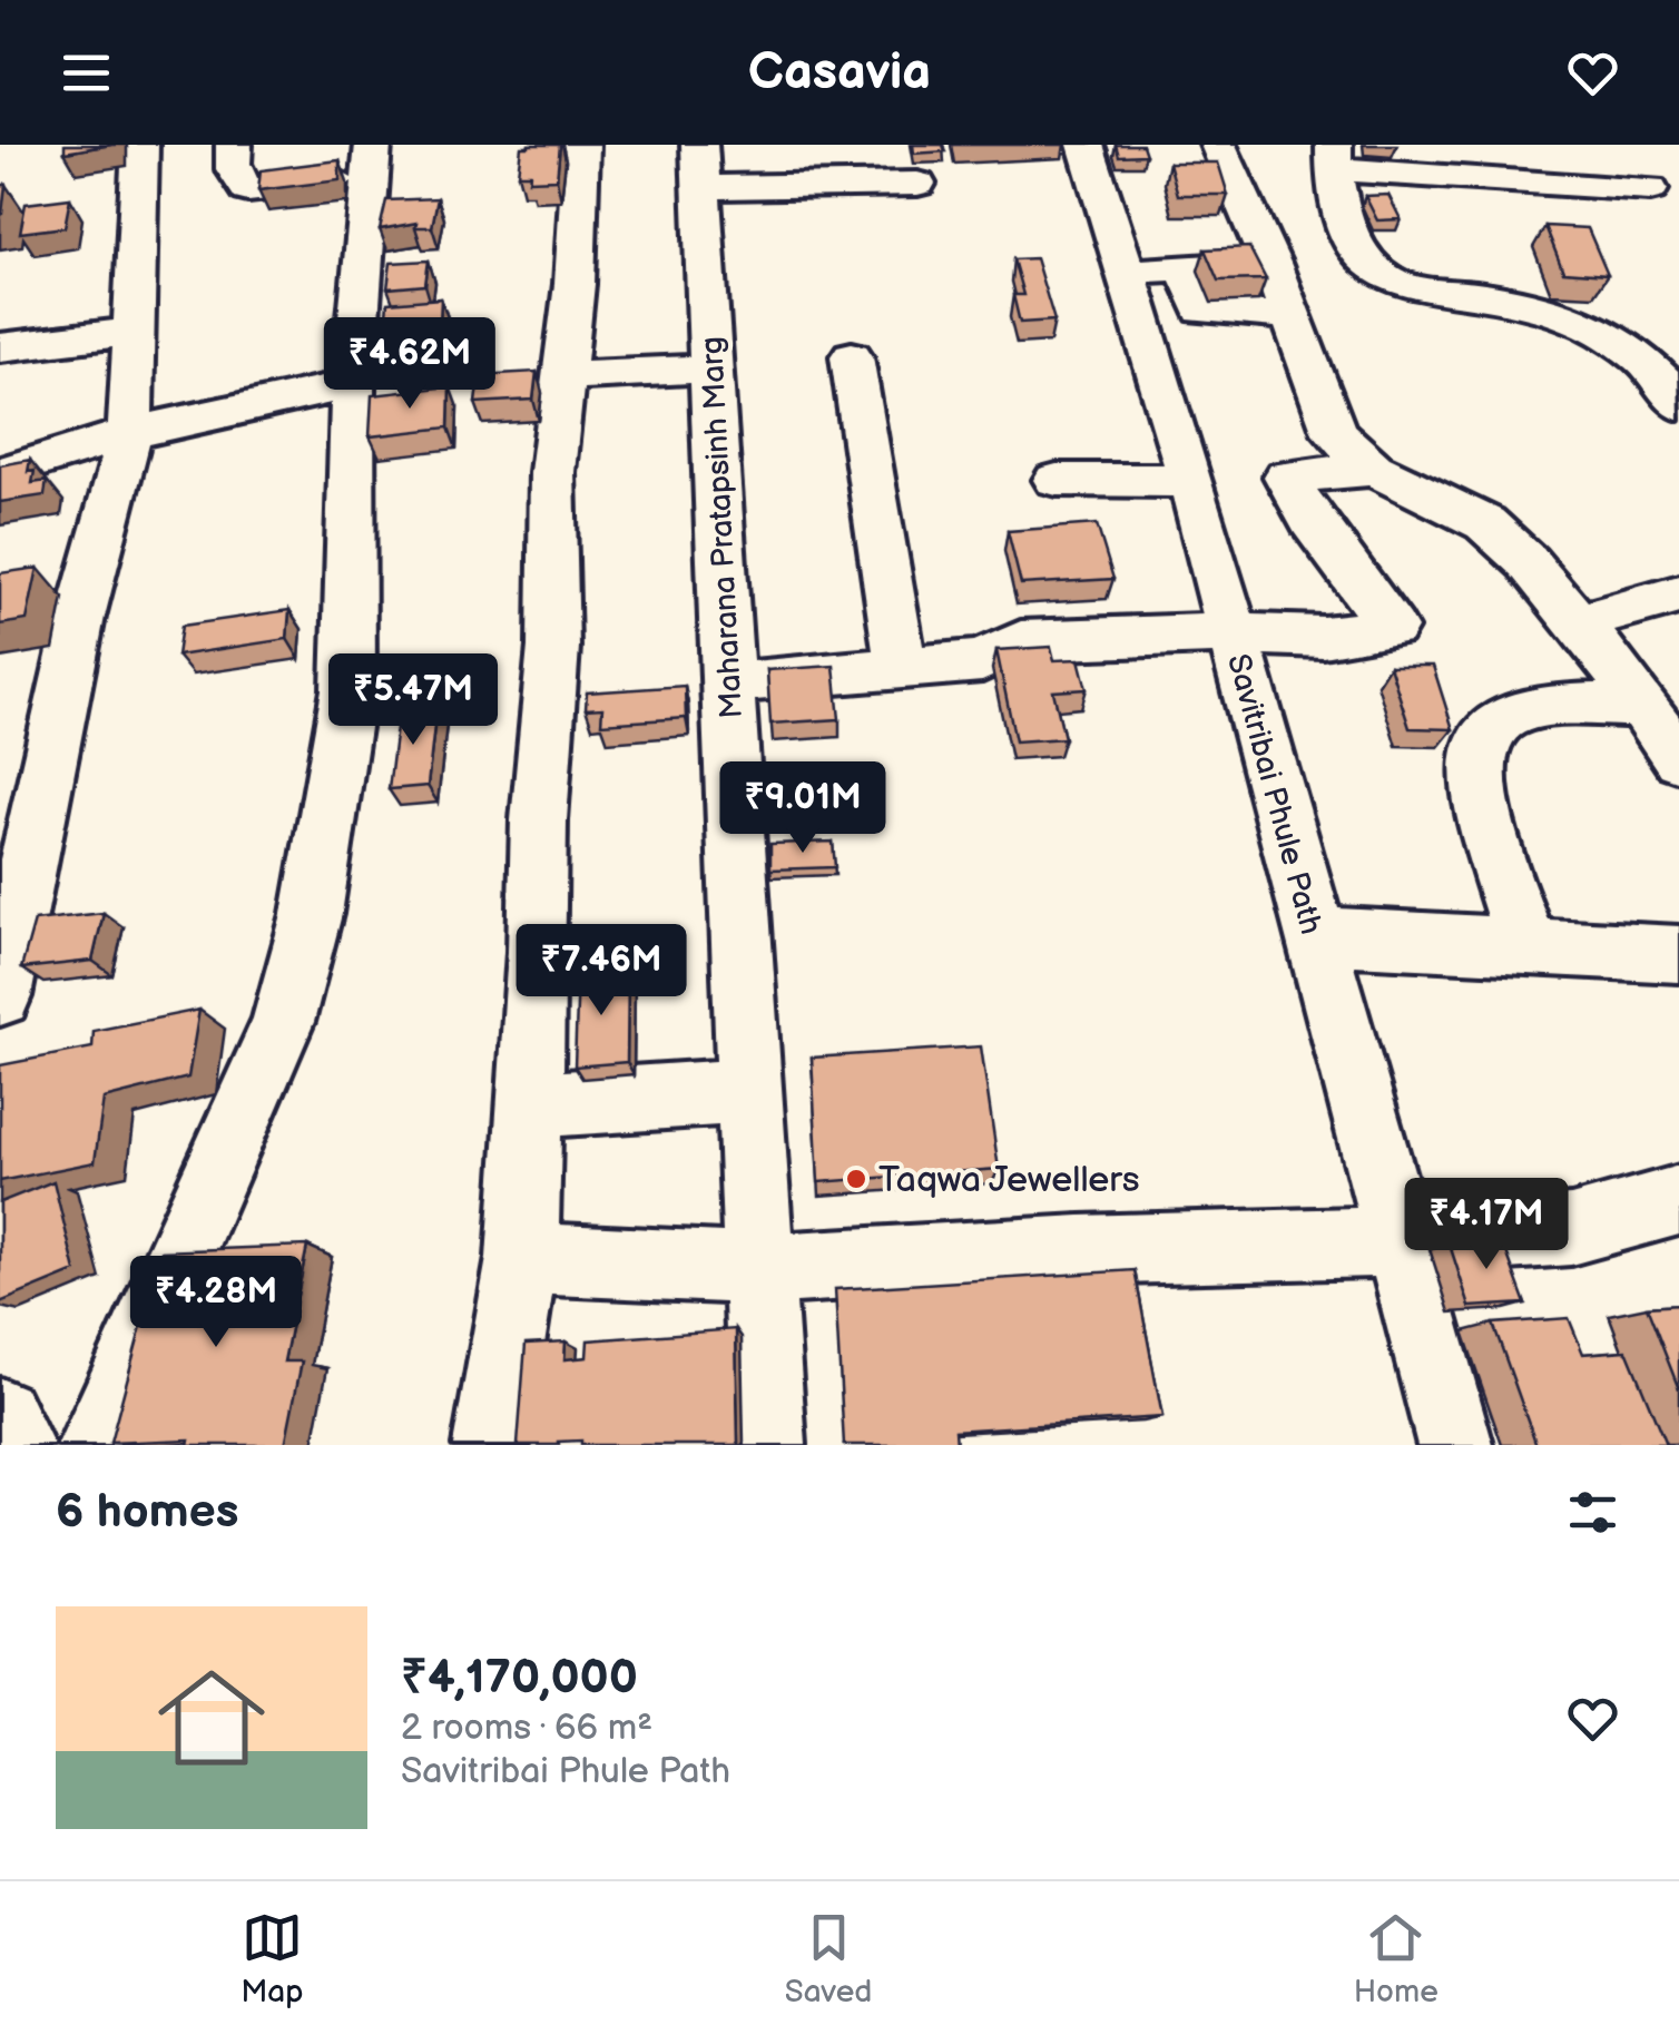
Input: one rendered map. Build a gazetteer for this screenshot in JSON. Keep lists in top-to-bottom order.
{
  "streets": {
    "street": ["Maharana Pratapsinh Marg", "Savitribai Phule Path"]
  },
  "places": ["Taqwa Jewellers"],
  "page": {
    "header": "Casavia",
    "price": [
      "₹4.62M",
      "₹5.47M",
      "₹9.01M",
      "₹7.46M",
      "₹4.17M",
      "₹4.28M"
    ],
    "heading": "6 homes",
    "list": [
      {
        "name": "₹4,170,000",
        "note": "2 rooms · 66 m² · Savitribai Phule Path"
      }
    ],
    "tabs": ["Map", "Saved", "Home"]
  }
}
